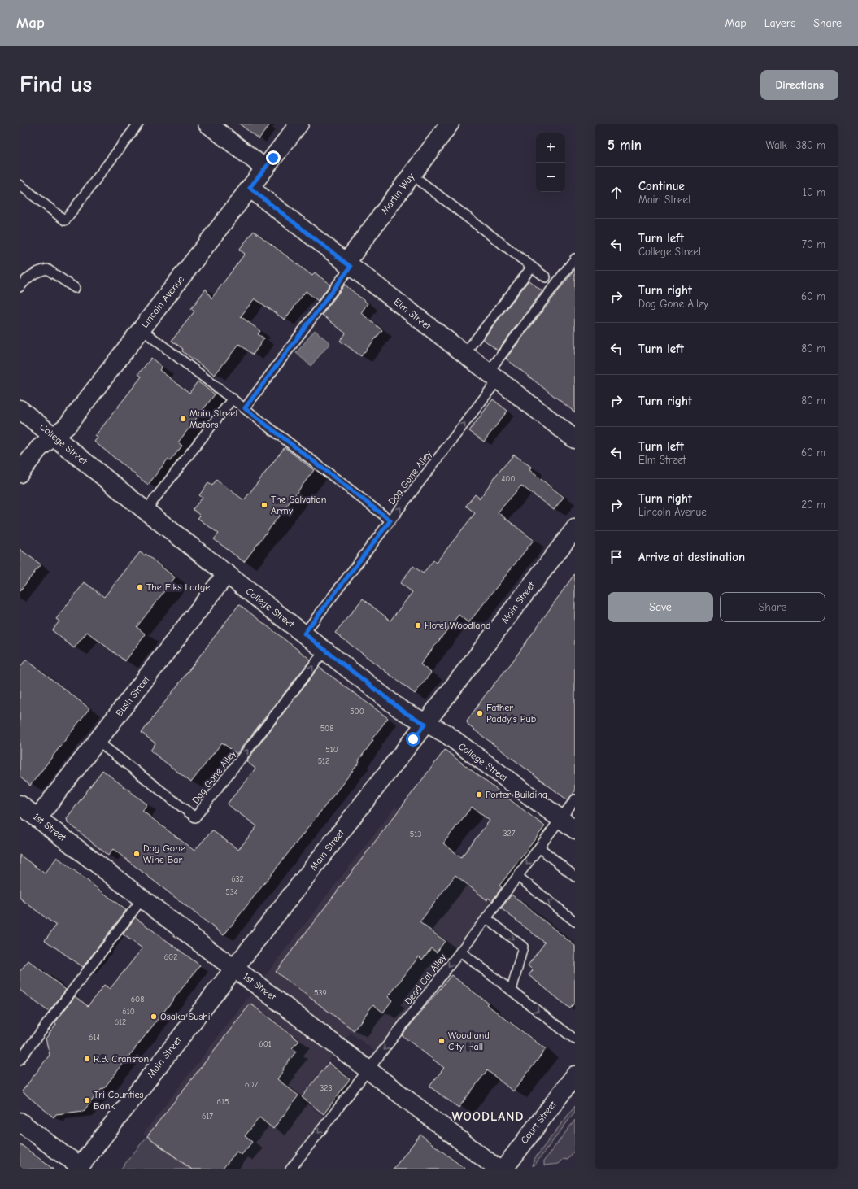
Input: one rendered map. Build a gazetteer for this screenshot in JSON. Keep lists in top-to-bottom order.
{
  "streets": {
    "street": [
      "Martin Way",
      "Lincoln Avenue",
      "Elm Street",
      "College Street",
      "Main Street",
      "Bush Street",
      "1st Street",
      "Court Street"
    ],
    "lane": ["Dog Gone Alley", "Dead Cat Alley"]
  },
  "crossings": [
    ["Martin Way", "Elm Street"],
    ["Lincoln Avenue", "Elm Street"],
    ["Lincoln Avenue", "College Street"],
    ["Elm Street", "Dog Gone Alley"],
    ["College Street", "Dog Gone Alley"],
    ["College Street", "Main Street"],
    ["College Street", "Bush Street"],
    ["College Street", "Dead Cat Alley"],
    ["Dog Gone Alley", "Bush Street"],
    ["Main Street", "1st Street"],
    ["Bush Street", "1st Street"],
    ["1st Street", "Dead Cat Alley"]
  ],
  "one_way": ["Dead Cat Alley"],
  "districts": ["WOODLAND"],
  "places": [
    "Main Street Motors",
    "The Salvation Army",
    "The Elks Lodge",
    "Hotel Woodland",
    "Father Paddy's Pub",
    "Porter Building",
    "Dog Gone Wine Bar",
    "Osaka Sushi",
    "Woodland City Hall",
    "R.B. Cranston",
    "Tri Counties Bank"
  ],
  "house_numbers": [
    "400",
    "500",
    "508",
    "510",
    "512",
    "327",
    "513",
    "632",
    "534",
    "602",
    "539",
    "608",
    "610",
    "612",
    "614",
    "601",
    "607",
    "323",
    "615",
    "617"
  ],
  "page": {
    "header": "Map",
    "nav": ["Map", "Layers", "Share"],
    "buttons": [
      "Directions",
      ["Save", "Share"]
    ],
    "title": "Find us",
    "heading": ["5 min", "Walk · 380 m"],
    "map_buttons": ["+", "−"],
    "list": [
      ["Continue", "Main Street", "10 m"],
      ["Turn left", "College Street", "70 m"],
      ["Turn right", "Dog Gone Alley", "60 m"],
      ["Turn left", "80 m"],
      ["Turn right", "80 m"],
      ["Turn left", "Elm Street", "60 m"],
      ["Turn right", "Lincoln Avenue", "20 m"],
      "Arrive at destination"
    ]
  }
}
